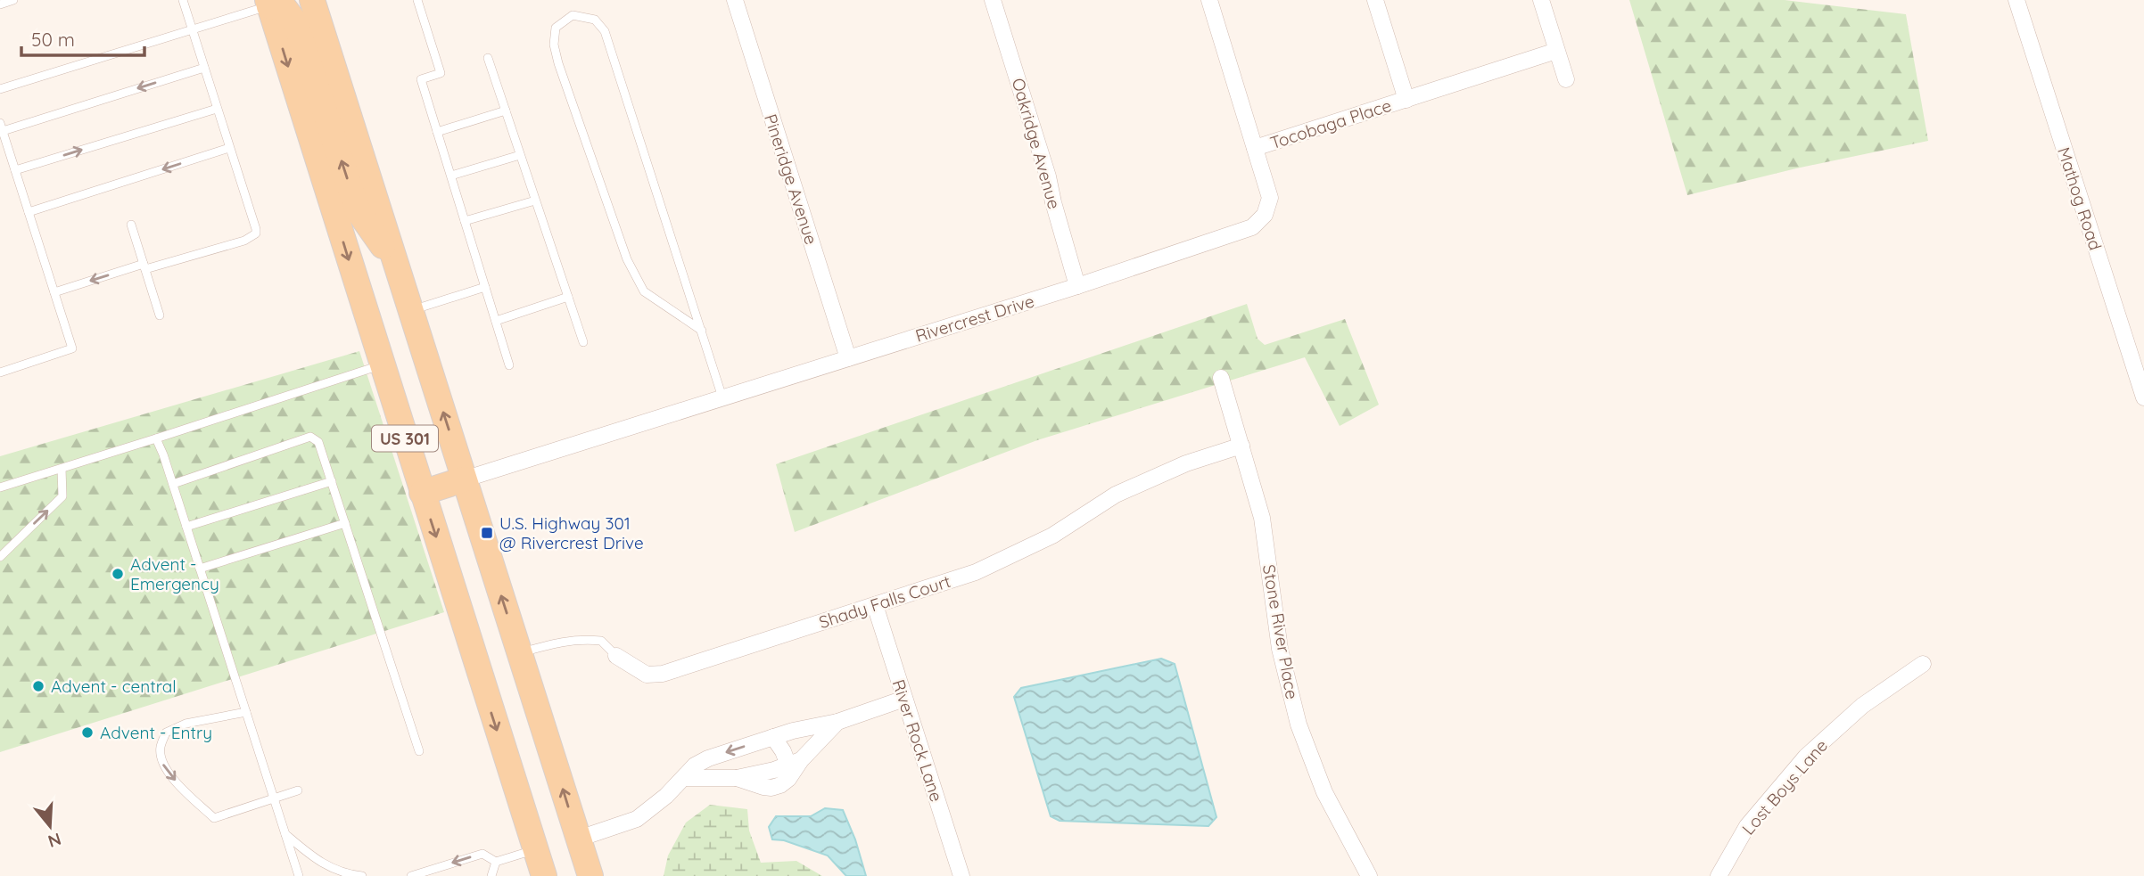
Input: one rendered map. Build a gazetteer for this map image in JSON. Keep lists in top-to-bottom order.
{
  "streets": {
    "main road": ["US 301"],
    "street": [
      "Tocobaga Place",
      "Oakridge Avenue",
      "Pineridge Avenue",
      "Mathog Road",
      "Rivercrest Drive",
      "Shady Falls Court",
      "Stone River Place",
      "River Rock Lane",
      "Lost Boys Lane"
    ]
  },
  "crossings": [
    ["Tocobaga Place", "Rivercrest Drive"],
    ["Oakridge Avenue", "Rivercrest Drive"],
    ["Pineridge Avenue", "Rivercrest Drive"],
    ["Rivercrest Drive", "US 301"],
    ["US 301", "Shady Falls Court"],
    ["Shady Falls Court", "Stone River Place"],
    ["Shady Falls Court", "River Rock Lane"]
  ],
  "places": {
    "transit": ["U.S. Highway 301 @ Rivercrest Drive"],
    "other": ["Advent - Emergency", "Advent - central", "Advent - Entry"]
  },
  "scale_bar": "50 m",
  "north": "bottom"
}
